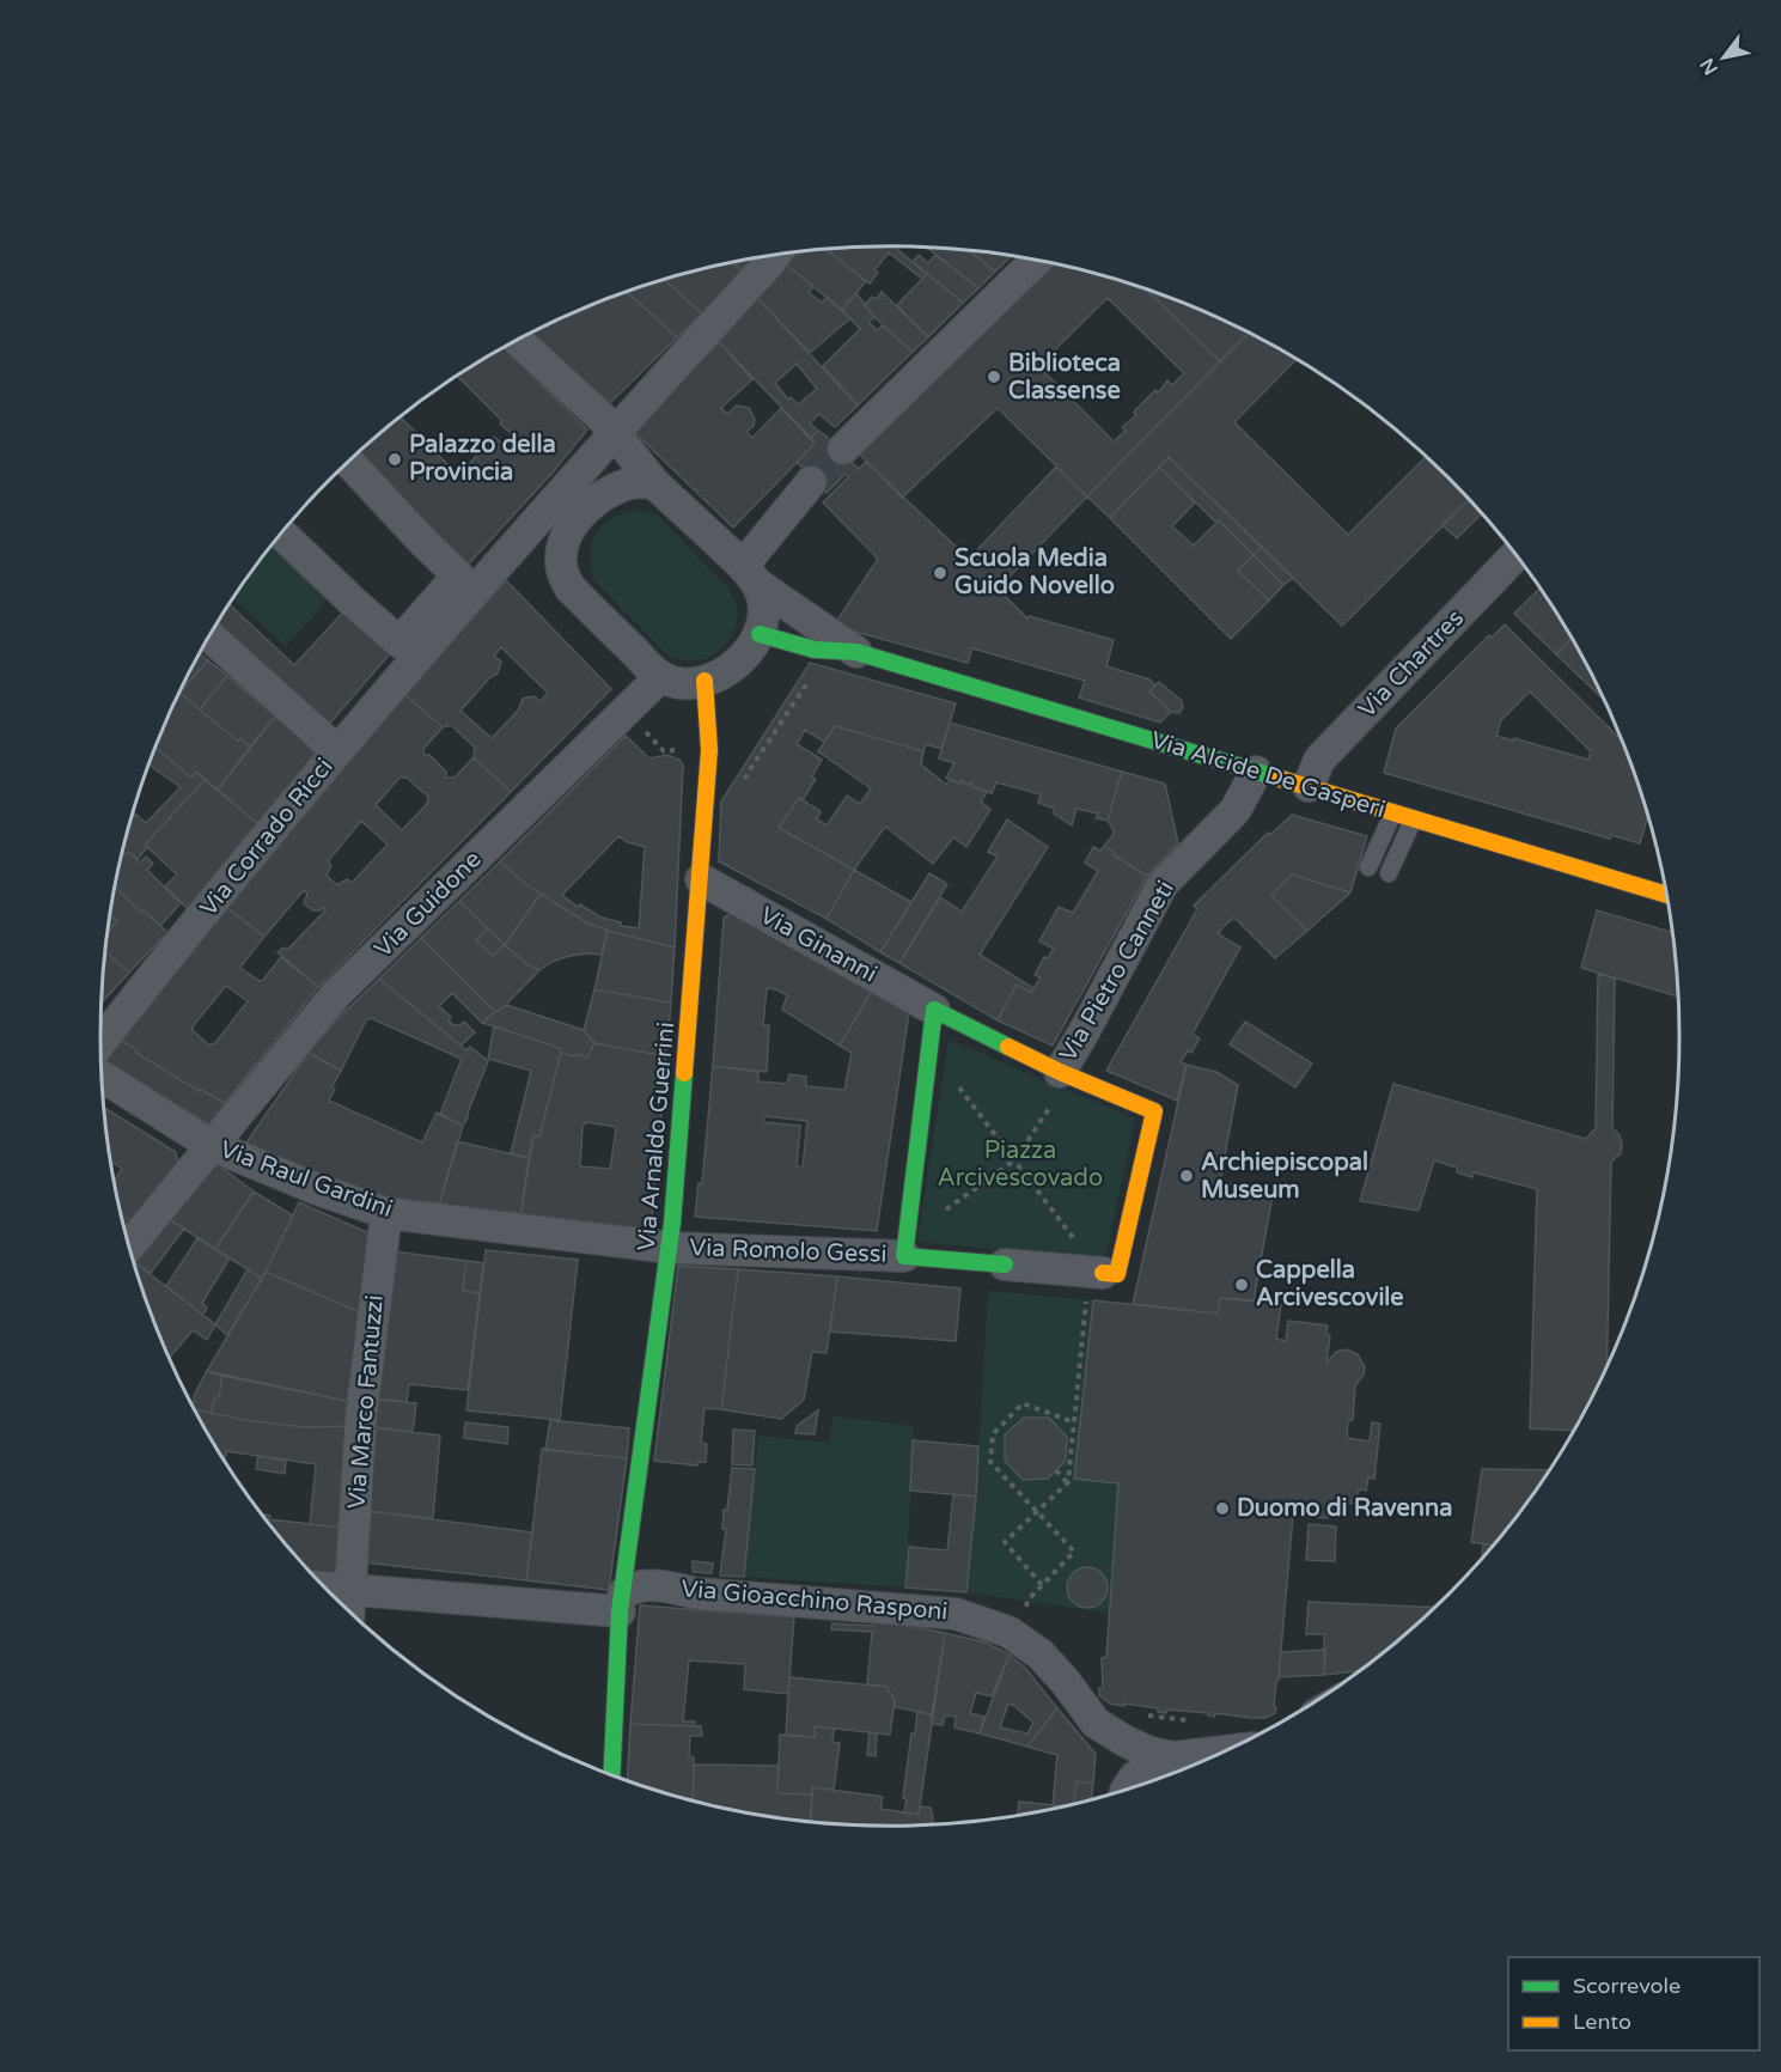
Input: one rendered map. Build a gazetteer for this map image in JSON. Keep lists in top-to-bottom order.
{
  "streets": {
    "street": [
      "Via Chartres",
      "Via Alcide De Gasperi",
      "Via Corrado Ricci",
      "Via Guidone",
      "Via Ginanni",
      "Via Pietro Canneti",
      "Via Arnaldo Guerrini",
      "Via Raul Gardini",
      "Via Romolo Gessi",
      "Via Marco Fantuzzi",
      "Via Gioacchino Rasponi"
    ]
  },
  "crossings": [
    ["Via Chartres", "Via Alcide De Gasperi"],
    ["Via Alcide De Gasperi", "Via Guidone"],
    ["Via Alcide De Gasperi", "Via Pietro Canneti"],
    ["Via Alcide De Gasperi", "Via Arnaldo Guerrini"],
    ["Via Guidone", "Via Arnaldo Guerrini"],
    ["Via Guidone", "Via Raul Gardini"],
    ["Via Ginanni", "Via Arnaldo Guerrini"],
    ["Via Arnaldo Guerrini", "Via Raul Gardini"],
    ["Via Arnaldo Guerrini", "Via Romolo Gessi"],
    ["Via Arnaldo Guerrini", "Via Gioacchino Rasponi"],
    ["Via Raul Gardini", "Via Romolo Gessi"],
    ["Via Raul Gardini", "Via Marco Fantuzzi"],
    ["Via Marco Fantuzzi", "Via Gioacchino Rasponi"]
  ],
  "parks": ["Piazza Arcivescovado"],
  "places": [
    "Biblioteca Classense",
    "Palazzo della Provincia",
    "Scuola Media Guido Novello",
    "Archiepiscopal Museum",
    "Cappella Arcivescovile",
    "Duomo di Ravenna"
  ],
  "legend": ["Scorrevole", "Lento"],
  "north": "bottom left"
}
